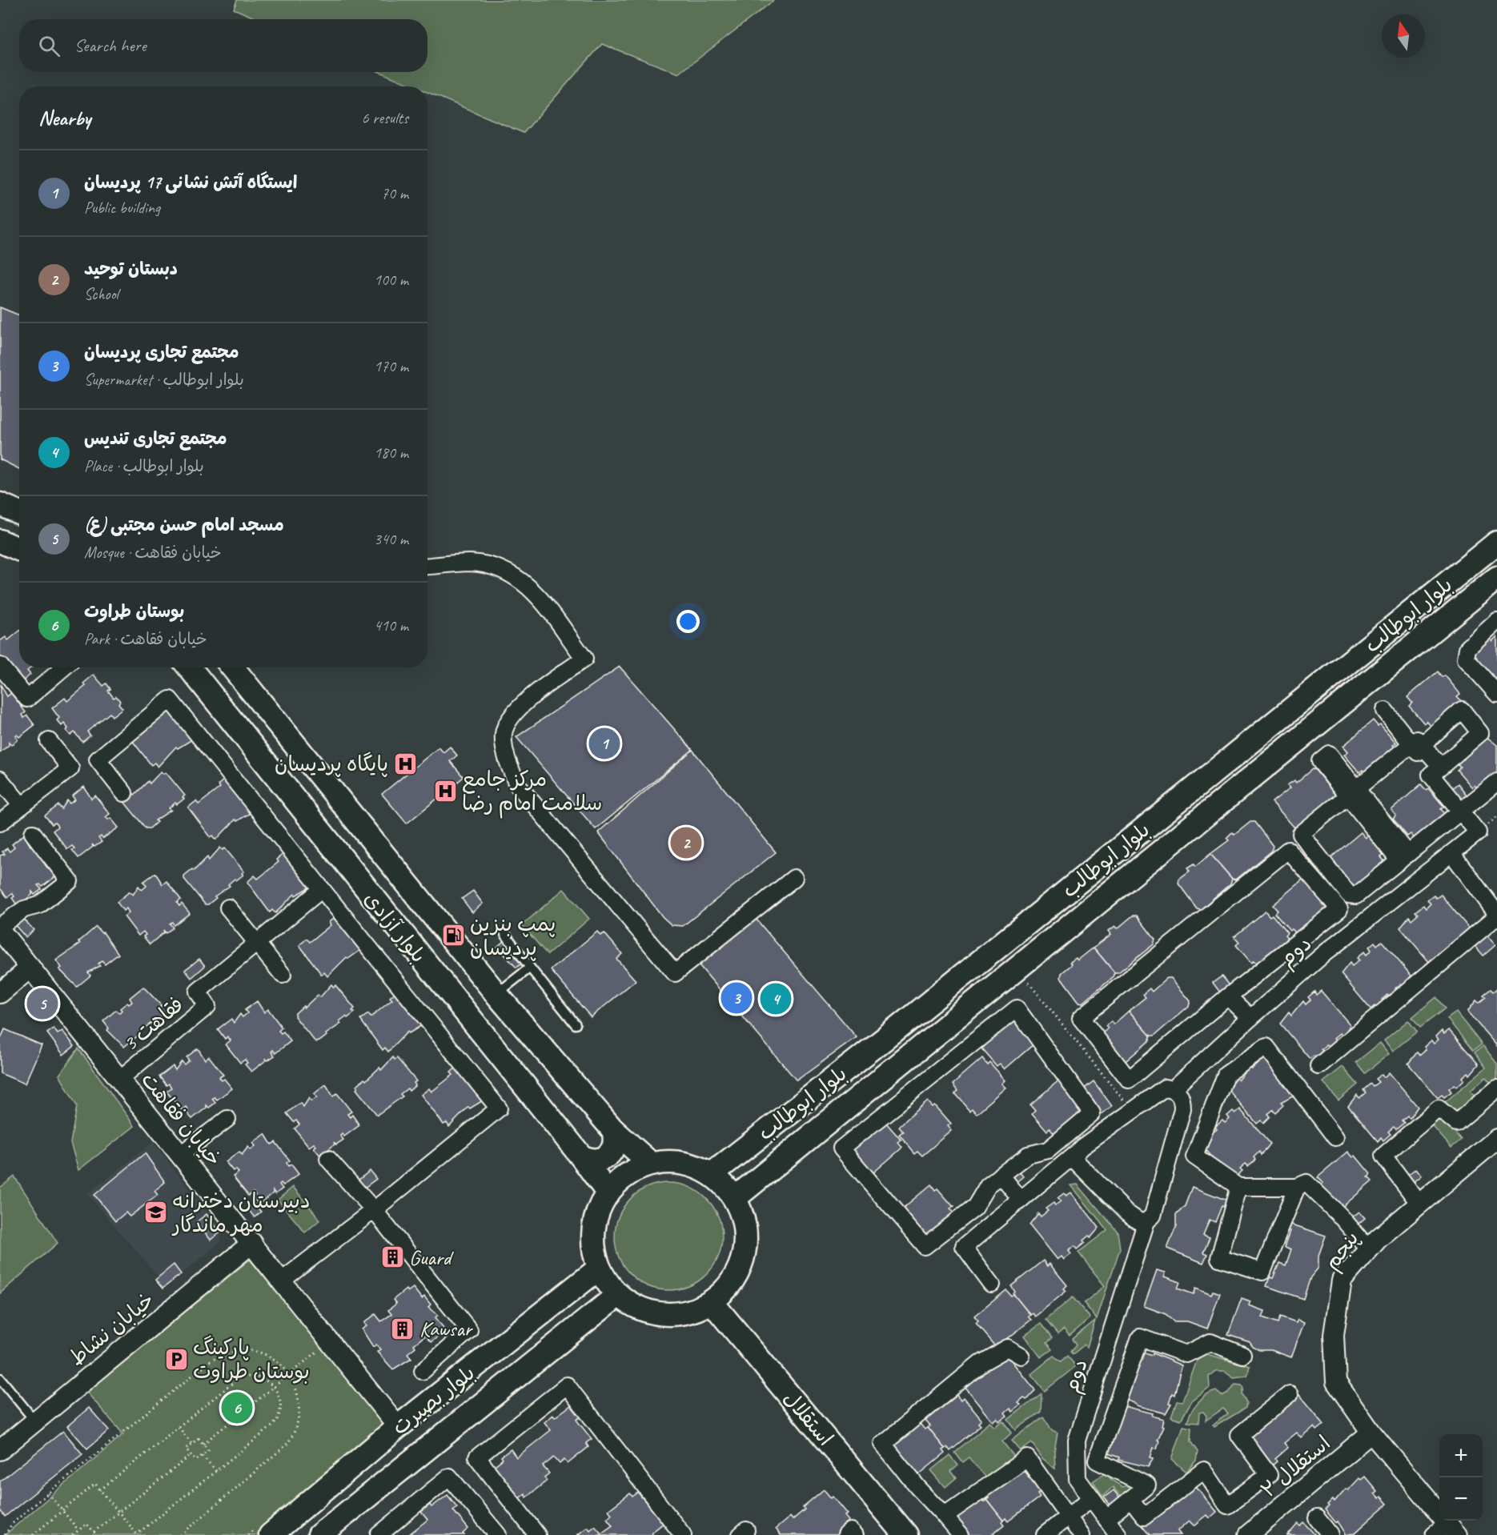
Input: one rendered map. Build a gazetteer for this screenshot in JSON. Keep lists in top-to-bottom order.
{
  "streets": {
    "main road": [
      "بلوار ابوطالب",
      "بلوار آزادی",
      "بلوار بصیرت",
      "استقلال"
    ],
    "street": [
      "دوم",
      "فقاهت 3",
      "خیابان فقاهت",
      "پنجم",
      "خیابان نشاط",
      "استقلال ۲"
    ]
  },
  "crossings": [
    ["بلوار ابوطالب", "بلوار آزادی"],
    ["بلوار ابوطالب", "بلوار بصیرت"],
    ["بلوار ابوطالب", "استقلال"],
    ["بلوار آزادی", "بلوار بصیرت"],
    ["بلوار آزادی", "استقلال"],
    ["فقاهت 3", "خیابان فقاهت"],
    ["خیابان فقاهت", "خیابان نشاط"],
    ["خیابان فقاهت", "بلوار بصیرت"],
    ["پنجم", "استقلال ۲"],
    ["بلوار بصیرت", "استقلال"]
  ],
  "places": {
    "hospital": ["پایگاه پردیسان", "مرکز جامع سلامت امام رضا"],
    "fuel station": ["پمپ بنزین پردیسان"],
    "school or university": ["دبیرستان دخترانه مهر ماندگار"],
    "building": ["Guard", "Kawsar"],
    "parking": ["پارکینگ بوستان طراوت"]
  },
  "north": "top",
  "page": {
    "search": "Search here",
    "heading": ["Nearby", "6 results"],
    "list": [
      {
        "mark": "1",
        "name": "ایستگاه آتش نشانی 17 پردیسان",
        "note": "Public building",
        "value": "70 m"
      },
      {
        "mark": "2",
        "name": "دبستان توحید",
        "note": "School",
        "value": "100 m"
      },
      {
        "mark": "3",
        "name": "مجتمع تجاری پردیسان",
        "note": "Supermarket · بلوار ابوطالب",
        "value": "170 m"
      },
      {
        "mark": "4",
        "name": "مجتمع تجاری تندیس",
        "note": "Place · بلوار ابوطالب",
        "value": "180 m"
      },
      {
        "mark": "5",
        "name": "مسجد امام حسن مجتبی (ع)",
        "note": "Mosque · خیابان فقاهت",
        "value": "340 m"
      },
      {
        "mark": "6",
        "name": "بوستان طراوت",
        "note": "Park · خیابان فقاهت",
        "value": "410 m"
      }
    ],
    "pins": [
      "1",
      "2",
      "3",
      "4",
      "5",
      "6"
    ],
    "map_buttons": ["+", "−"]
  }
}
